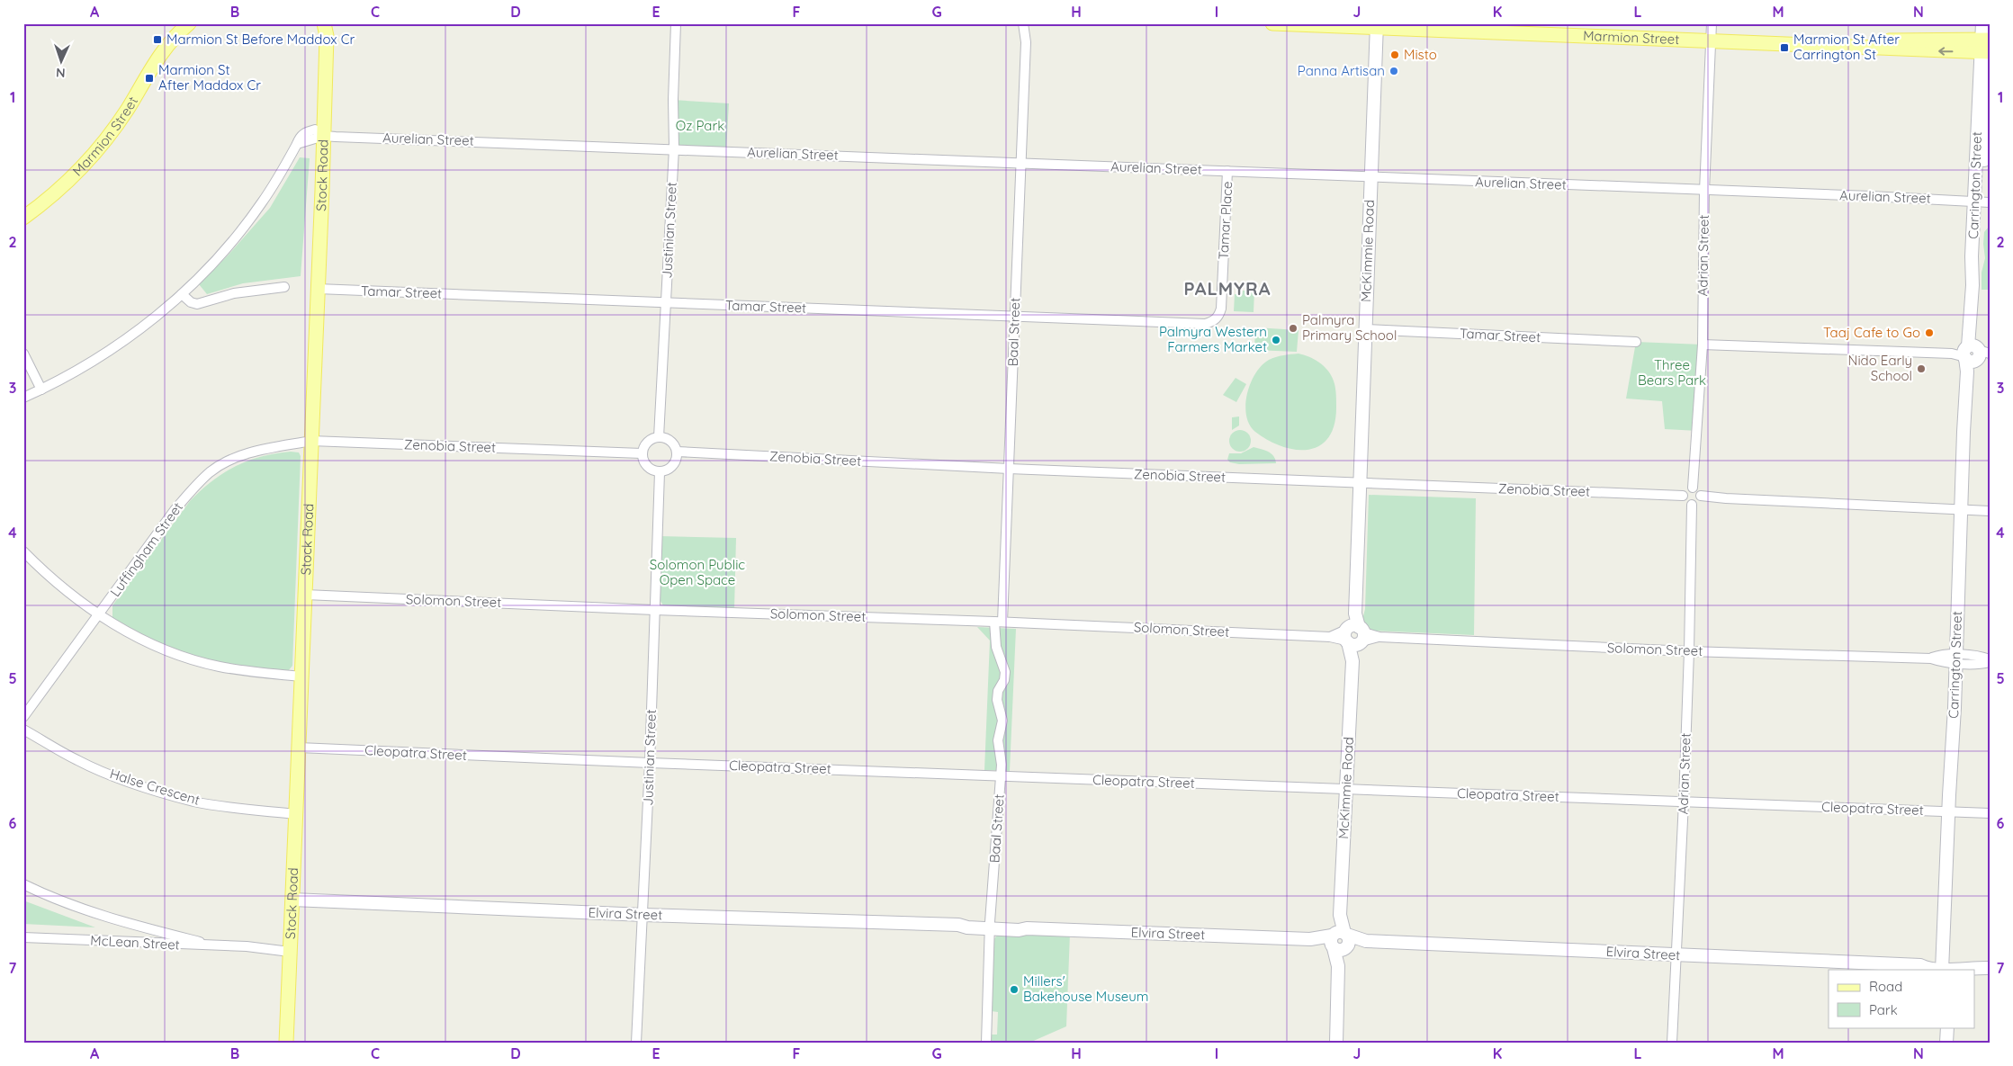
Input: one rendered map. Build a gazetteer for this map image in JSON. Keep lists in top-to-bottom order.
{
  "streets": {
    "main road": [
      "Marmion Street",
      "Stock Road",
      "Carrington Street",
      "McKimmie Road",
      "Elvira Street"
    ],
    "street": [
      "Aurelian Street",
      "Tamar Place",
      "Justinian Street",
      "Adrian Street",
      "Tamar Street",
      "Baal Street",
      "Zenobia Street",
      "Luffingham Street",
      "Solomon Street",
      "Cleopatra Street",
      "Halse Crescent",
      "McLean Street"
    ]
  },
  "crossings": [
    ["Marmion Street", "Carrington Street"],
    ["Marmion Street", "McKimmie Road"],
    ["Marmion Street", "Adrian Street"],
    ["Aurelian Street", "Stock Road"],
    ["Aurelian Street", "Carrington Street"],
    ["Aurelian Street", "Tamar Place"],
    ["Aurelian Street", "Justinian Street"],
    ["Aurelian Street", "McKimmie Road"],
    ["Aurelian Street", "Adrian Street"],
    ["Aurelian Street", "Baal Street"],
    ["Stock Road", "Tamar Street"],
    ["Stock Road", "Zenobia Street"],
    ["Stock Road", "Luffingham Street"],
    ["Stock Road", "Solomon Street"],
    ["Stock Road", "Cleopatra Street"],
    ["Stock Road", "Halse Crescent"],
    ["Stock Road", "Elvira Street"],
    ["Stock Road", "McLean Street"],
    ["Carrington Street", "Solomon Street"],
    ["Carrington Street", "Cleopatra Street"],
    ["Carrington Street", "Elvira Street"],
    ["Tamar Place", "Tamar Street"],
    ["Justinian Street", "Tamar Street"],
    ["Justinian Street", "Zenobia Street"],
    ["Justinian Street", "Solomon Street"],
    ["Justinian Street", "Cleopatra Street"],
    ["Justinian Street", "Elvira Street"],
    ["McKimmie Road", "Tamar Street"],
    ["McKimmie Road", "Zenobia Street"],
    ["McKimmie Road", "Solomon Street"],
    ["McKimmie Road", "Cleopatra Street"],
    ["McKimmie Road", "Elvira Street"],
    ["Adrian Street", "Zenobia Street"],
    ["Adrian Street", "Solomon Street"],
    ["Adrian Street", "Cleopatra Street"],
    ["Adrian Street", "Elvira Street"],
    ["Tamar Street", "Baal Street"],
    ["Baal Street", "Zenobia Street"],
    ["Baal Street", "Solomon Street"],
    ["Baal Street", "Cleopatra Street"],
    ["Baal Street", "Elvira Street"],
    ["Zenobia Street", "Luffingham Street"]
  ],
  "districts": ["PALMYRA"],
  "parks": ["Oz Park", "Three Bears Park", "Solomon Public Open Space"],
  "places": {
    "transit": ["Marmion St Before Maddox Cr", "Marmion St After Carrington St", "Marmion St After Maddox Cr"],
    "other": [
      "Misto",
      "Panna Artisan",
      "Palmyra Primary School",
      "Taaj Cafe to Go",
      "Palmyra Western Farmers Market",
      "Nido Early School",
      "Millers' Bakehouse Museum"
    ]
  },
  "legend": ["Road", "Park"],
  "north": "bottom",
  "grid": {
    "columns": [
      "A",
      "B",
      "C",
      "D",
      "E",
      "F",
      "G",
      "H",
      "I",
      "J",
      "K",
      "L",
      "M",
      "N"
    ],
    "rows": [
      "1",
      "2",
      "3",
      "4",
      "5",
      "6",
      "7"
    ]
  }
}
